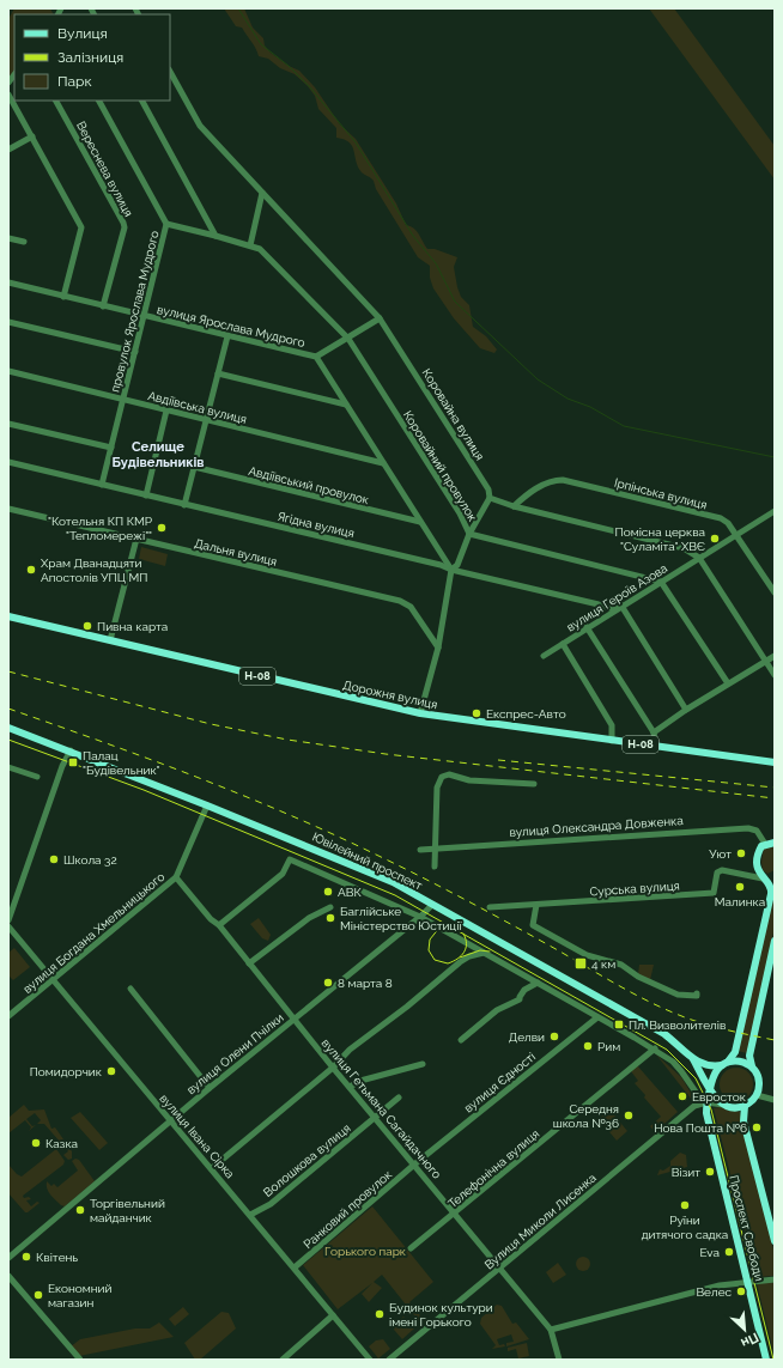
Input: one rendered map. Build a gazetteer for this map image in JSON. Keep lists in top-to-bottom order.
{
  "streets": {
    "main road": [
      "Н-08",
      "Дорожня вулиця",
      "Ювілейний проспект",
      "Проспект Свободи"
    ],
    "street": [
      "Вереснева вулиця",
      "провулок Ярослава Мудрого",
      "вулиця Ярослава Мудрого",
      "Авдіївська вулиця",
      "Коровайна вулиця",
      "Коровайний провулок",
      "Авдіївський провулок",
      "Ірпінська вулиця",
      "Ягідна вулиця",
      "Дальня вулиця",
      "вулиця Героїв Азова",
      "вулиця Олександра Довженка",
      "Сурська вулиця",
      "вулиця Богдана Хмельницького",
      "вулиця Олени Пчілки",
      "вулиця Єдності",
      "вулиця Гетьмана Сагайдачного",
      "вулиця Івана Сірка",
      "Волошкова вулиця",
      "Телефонічна вулиця",
      "Ранковий провулок",
      "Вулиця Миколи Лисенка"
    ]
  },
  "crossings": [
    ["Вереснева вулиця", "вулиця Ярослава Мудрого"],
    ["провулок Ярослава Мудрого", "вулиця Ярослава Мудрого"],
    ["провулок Ярослава Мудрого", "Авдіївська вулиця"],
    ["провулок Ярослава Мудрого", "Ягідна вулиця"],
    ["вулиця Ярослава Мудрого", "Авдіївська вулиця"],
    ["вулиця Ярослава Мудрого", "Авдіївський провулок"],
    ["вулиця Ярослава Мудрого", "Ягідна вулиця"],
    ["Коровайний провулок", "вулиця Героїв Азова"],
    ["Ірпінська вулиця", "вулиця Героїв Азова"],
    ["Ягідна вулиця", "вулиця Героїв Азова"],
    ["Ювілейний проспект", "вулиця Богдана Хмельницького"],
    ["Ювілейний проспект", "вулиця Олени Пчілки"],
    ["Ювілейний проспект", "Проспект Свободи"],
    ["вулиця Богдана Хмельницького", "вулиця Гетьмана Сагайдачного"],
    ["вулиця Богдана Хмельницького", "вулиця Івана Сірка"],
    ["вулиця Олени Пчілки", "вулиця Гетьмана Сагайдачного"],
    ["вулиця Олени Пчілки", "вулиця Івана Сірка"],
    ["вулиця Єдності", "вулиця Гетьмана Сагайдачного"],
    ["вулиця Єдності", "Ранковий провулок"],
    ["вулиця Гетьмана Сагайдачного", "Волошкова вулиця"],
    ["вулиця Гетьмана Сагайдачного", "Телефонічна вулиця"],
    ["вулиця Гетьмана Сагайдачного", "Ранковий провулок"],
    ["вулиця Гетьмана Сагайдачного", "Вулиця Миколи Лисенка"],
    ["вулиця Івана Сірка", "Волошкова вулиця"],
    ["вулиця Івана Сірка", "Ранковий провулок"],
    ["Вулиця Миколи Лисенка", "Проспект Свободи"]
  ],
  "districts": ["Селище Будівельників"],
  "parks": ["Горького парк"],
  "places": {
    "other": [
      "\"Котельня КП КМР \"Тепломережi\"\"",
      "Помісна церква \"Суламіта\" ХВЄ",
      "Храм Дванадцяти Апостолів УПЦ МП",
      "Пивна карта",
      "Експрес-Авто",
      "Уют",
      "Школа 32",
      "Малинка",
      "АВК",
      "Баглійське Міністерство Юстиції",
      "8 марта 8",
      "Делви",
      "Рим",
      "Помидорчик",
      "Евросток",
      "Середня школа №36",
      "Нова Пошта №6",
      "Казка",
      "Візит",
      "Руїни дитячого садка",
      "Торгівельний майданчик",
      "Eva",
      "Квітень",
      "Велес",
      "Економний магазин",
      "Будинок культури імені Горького"
    ],
    "transit": ["Палац \"Будівельник\"", "4 км", "Пл. Визволителів"]
  },
  "legend": ["Вулиця", "Залізниця", "Парк"],
  "north": "bottom right"
}
